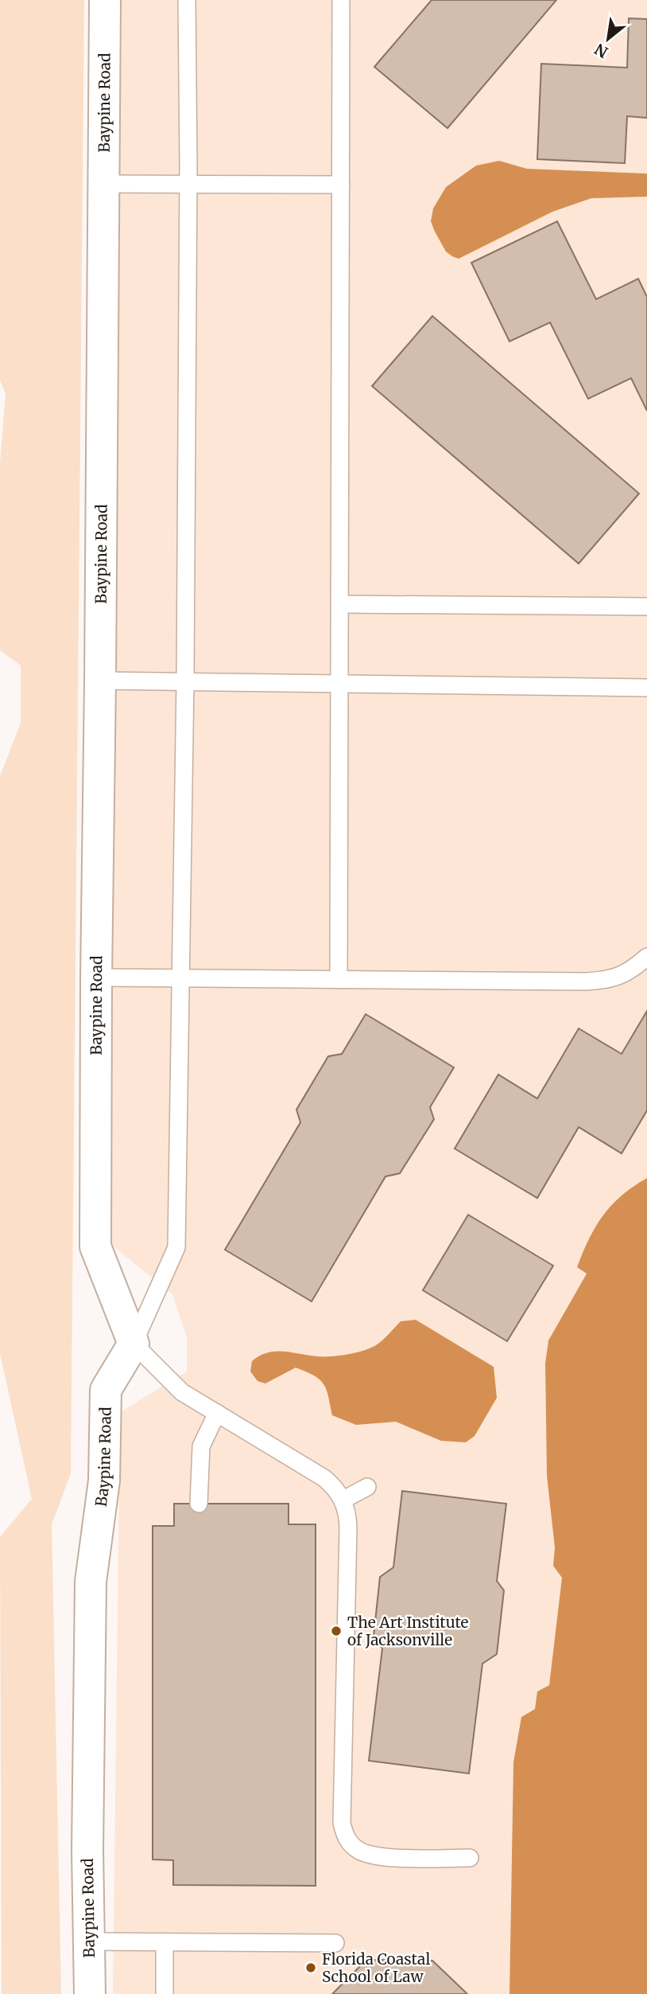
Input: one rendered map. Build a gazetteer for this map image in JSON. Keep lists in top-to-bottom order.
{
  "streets": {
    "street": ["Baypine Road"]
  },
  "places": ["The Art Institute of Jacksonville", "Florida Coastal School of Law"],
  "north": "bottom left"
}
